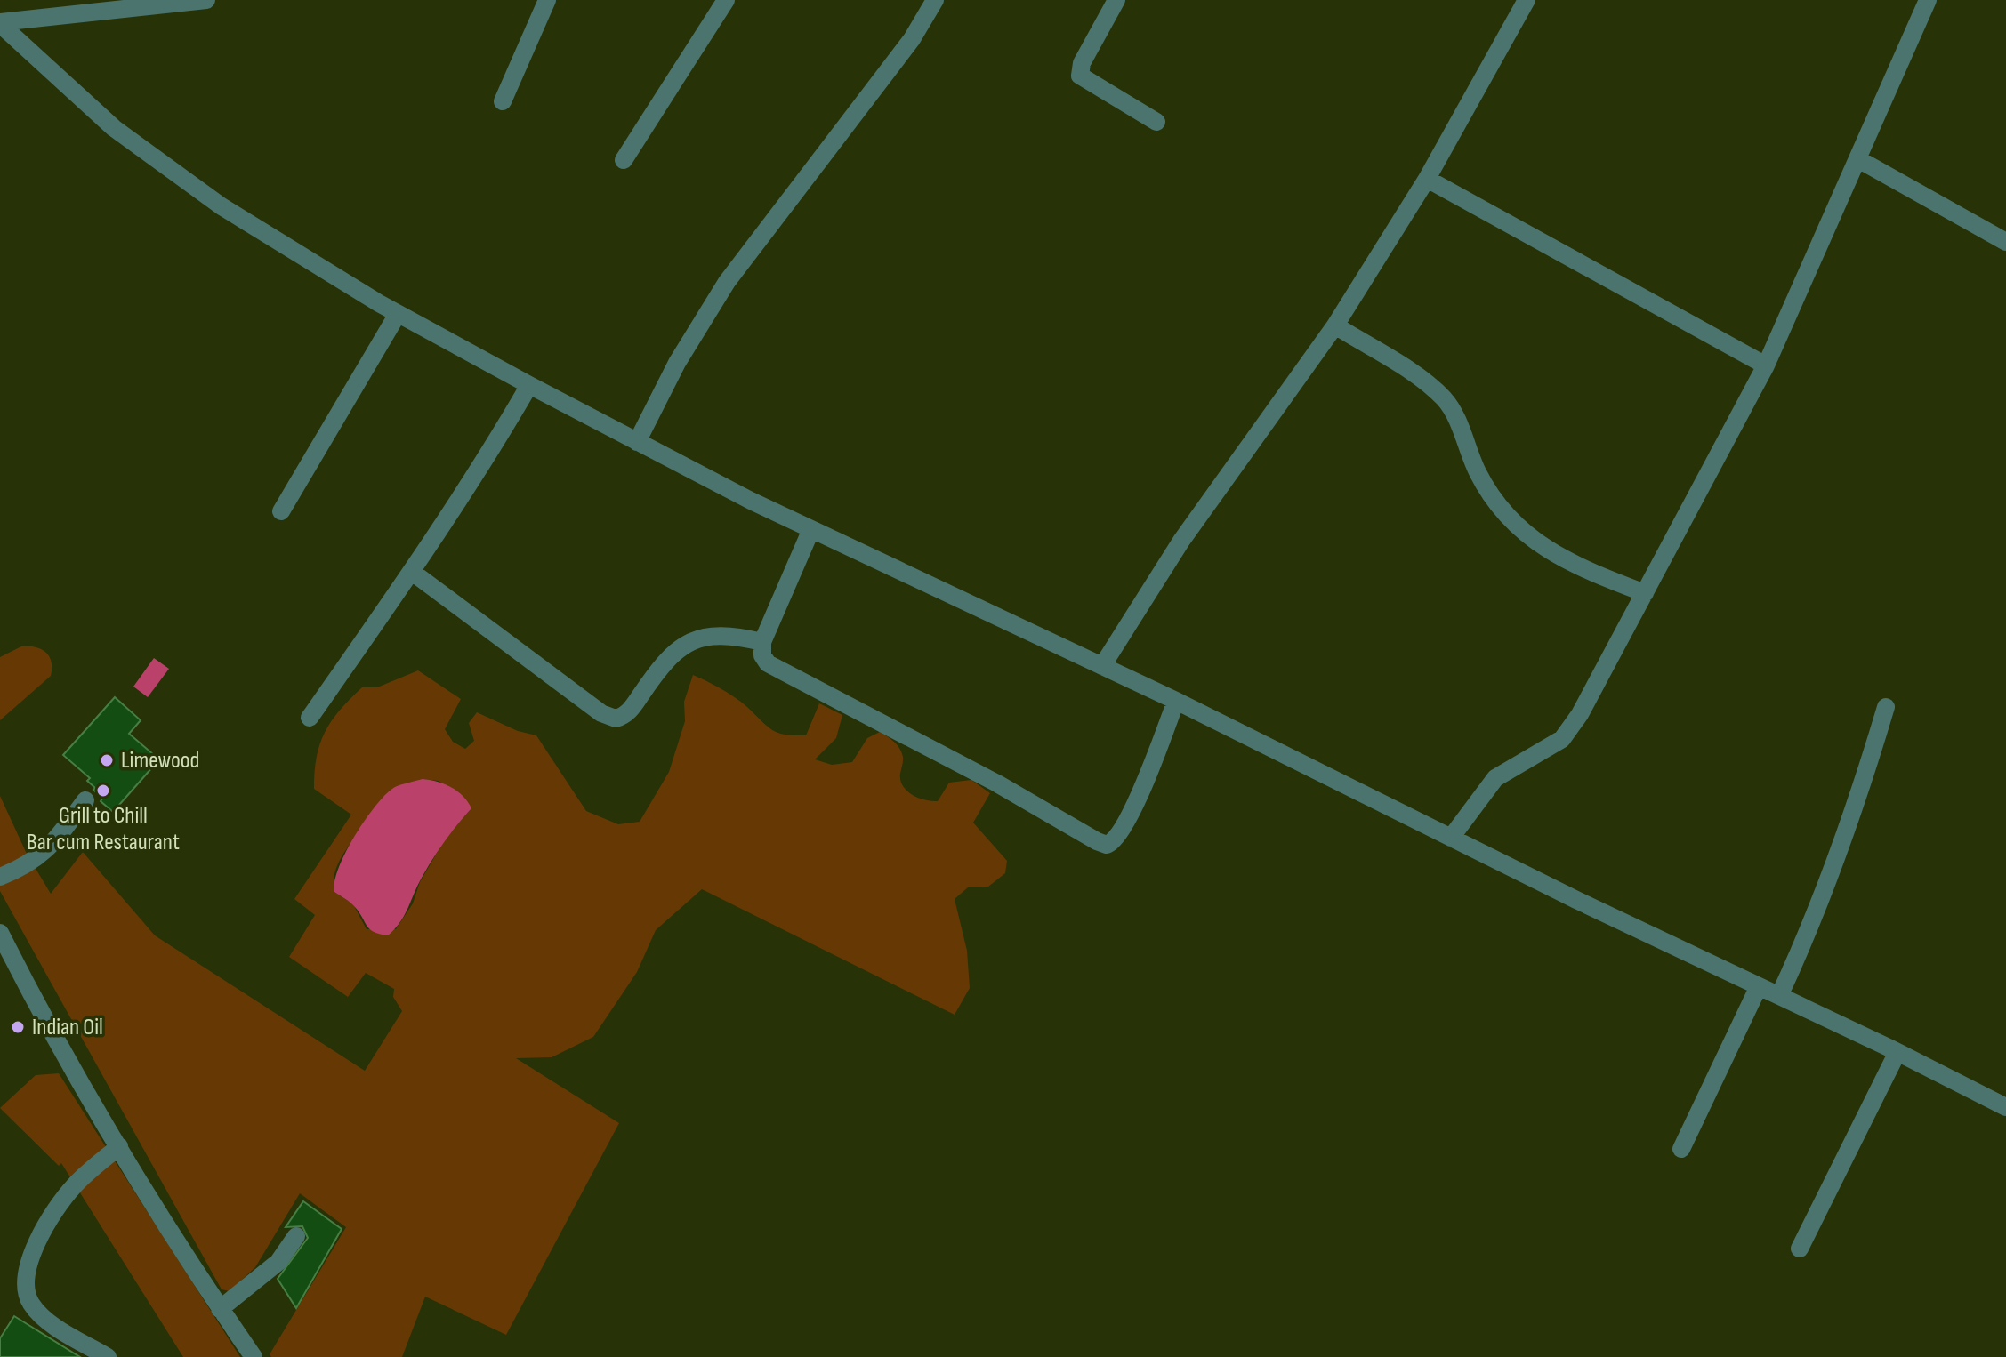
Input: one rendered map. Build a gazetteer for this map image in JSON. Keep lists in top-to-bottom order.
{
  "places": ["Limewood", "Grill to Chill Bar cum Restaurant", "Indian Oil"]
}
